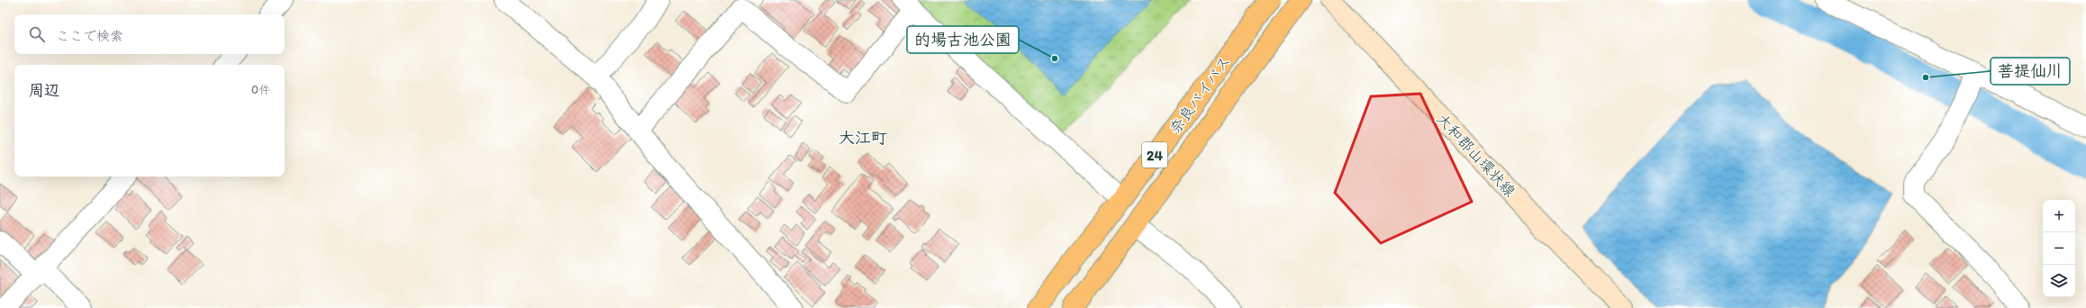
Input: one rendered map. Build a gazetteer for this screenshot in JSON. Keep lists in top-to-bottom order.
{
  "streets": {
    "highway": ["奈良バイパス", "24"],
    "main road": ["大和郡山環状線"]
  },
  "districts": ["大江町"],
  "places": ["的場古池公園", "菩提仙川"],
  "page": {
    "search": "ここで検索",
    "heading": ["周辺", "0件"],
    "map_buttons": ["+", "−"]
  }
}
